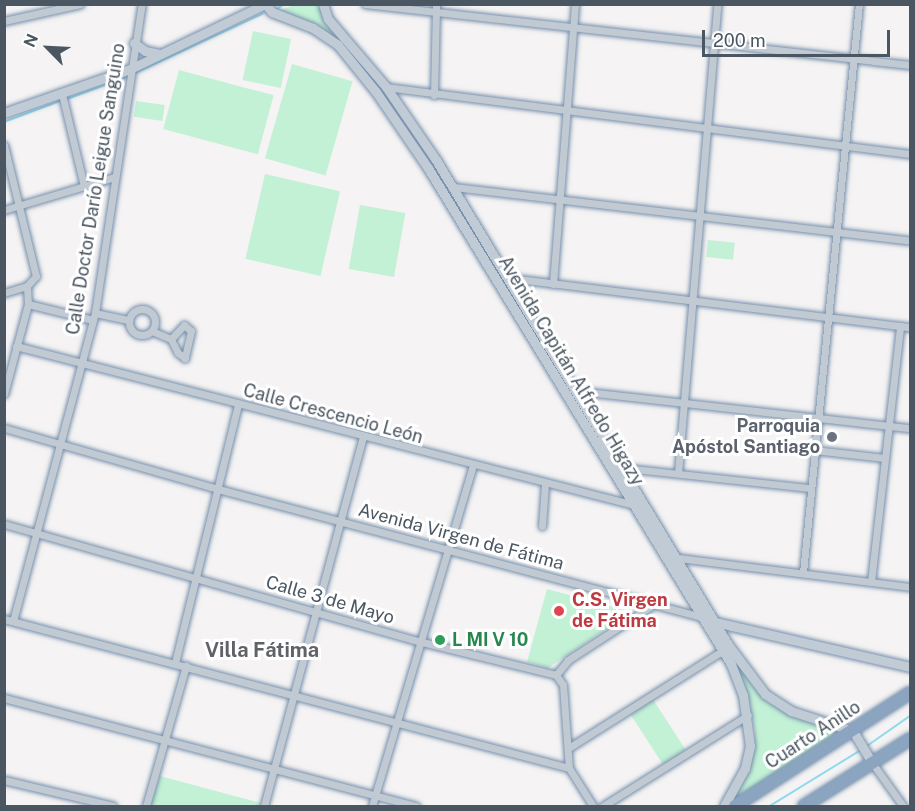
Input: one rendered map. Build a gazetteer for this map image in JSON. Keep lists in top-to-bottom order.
{
  "streets": {
    "highway": ["Cuarto Anillo"],
    "street": [
      "Calle Doctor Darío Leigue Sanguino",
      "Avenida Capitán Alfredo Higazy",
      "Calle Crescencio León",
      "Avenida Virgen de Fátima",
      "Calle 3 de Mayo"
    ]
  },
  "crossings": [
    ["Calle Doctor Darío Leigue Sanguino", "Calle Crescencio León"],
    ["Calle Doctor Darío Leigue Sanguino", "Avenida Virgen de Fátima"],
    ["Calle Doctor Darío Leigue Sanguino", "Calle 3 de Mayo"],
    ["Avenida Capitán Alfredo Higazy", "Calle Crescencio León"],
    ["Avenida Capitán Alfredo Higazy", "Avenida Virgen de Fátima"],
    ["Avenida Capitán Alfredo Higazy", "Cuarto Anillo"]
  ],
  "districts": ["Villa Fátima"],
  "places": ["Parroquia Apóstol Santiago", "C.S. Virgen de Fátima", "L MI V 10"],
  "scale_bar": "200 m",
  "north": "top left"
}
